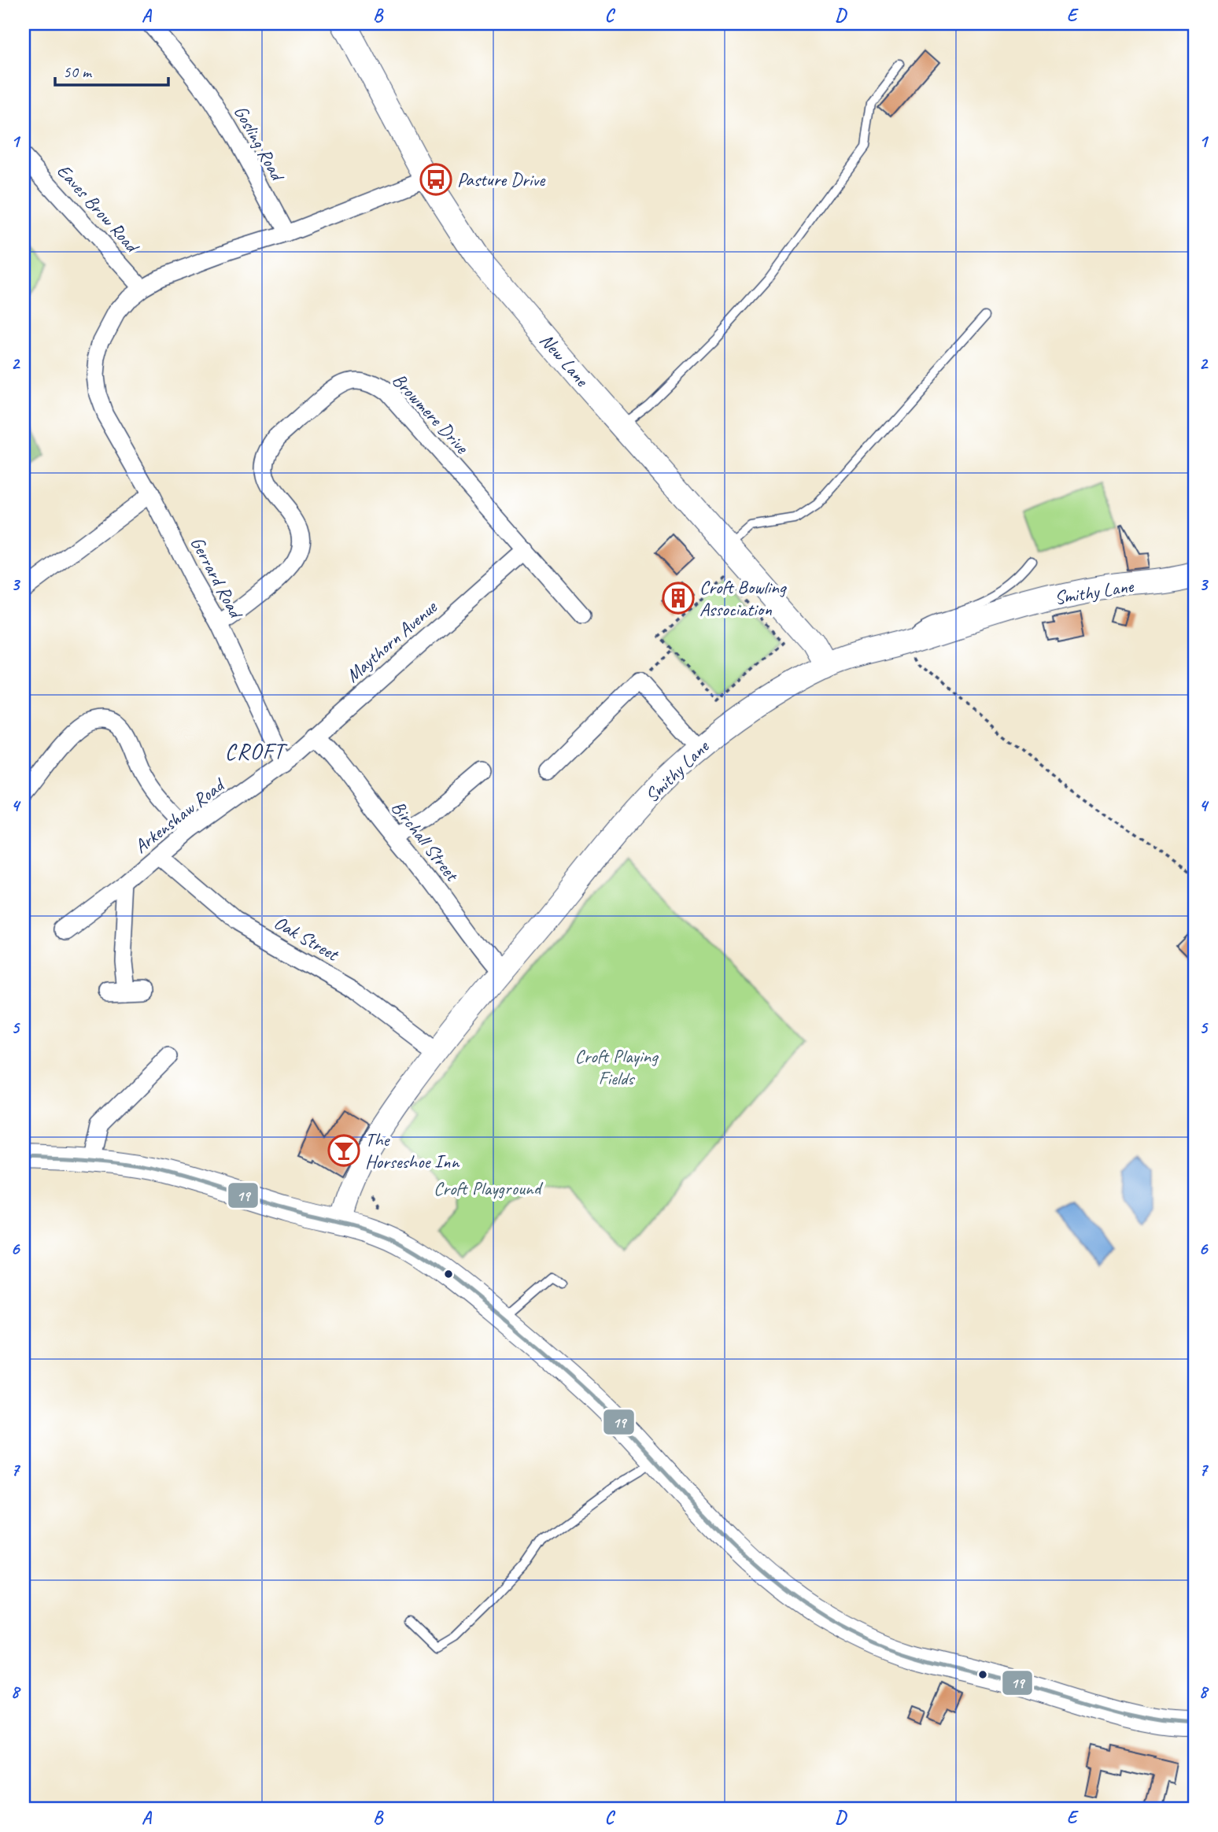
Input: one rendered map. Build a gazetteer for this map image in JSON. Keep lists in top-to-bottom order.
{
  "streets": {
    "street": [
      "Gosling Road",
      "Eaves Brow Road",
      "New Lane",
      "Browmere Drive",
      "Gerrard Road",
      "Smithy Lane",
      "Maythorn Avenue",
      "Arkenshaw Road",
      "Birchall Street",
      "Oak Street"
    ]
  },
  "crossings": [
    ["Eaves Brow Road", "Gerrard Road"],
    ["New Lane", "Smithy Lane"],
    ["Browmere Drive", "Gerrard Road"],
    ["Browmere Drive", "Maythorn Avenue"],
    ["Gerrard Road", "Maythorn Avenue"],
    ["Gerrard Road", "Arkenshaw Road"],
    ["Smithy Lane", "Birchall Street"],
    ["Smithy Lane", "Oak Street"],
    ["Maythorn Avenue", "Arkenshaw Road"],
    ["Maythorn Avenue", "Birchall Street"],
    ["Arkenshaw Road", "Oak Street"]
  ],
  "districts": ["CROFT"],
  "parks": ["Croft Playing Fields", "Croft Playground"],
  "places": {
    "bus stop": ["Pasture Drive"],
    "building": ["Croft Bowling Association"],
    "bar": ["The Horseshoe Inn"]
  },
  "lines": ["transit line 19"],
  "scale_bar": "50 m",
  "grid": {
    "columns": [
      "A",
      "B",
      "C",
      "D",
      "E"
    ],
    "rows": [
      "1",
      "2",
      "3",
      "4",
      "5",
      "6",
      "7",
      "8"
    ]
  }
}
